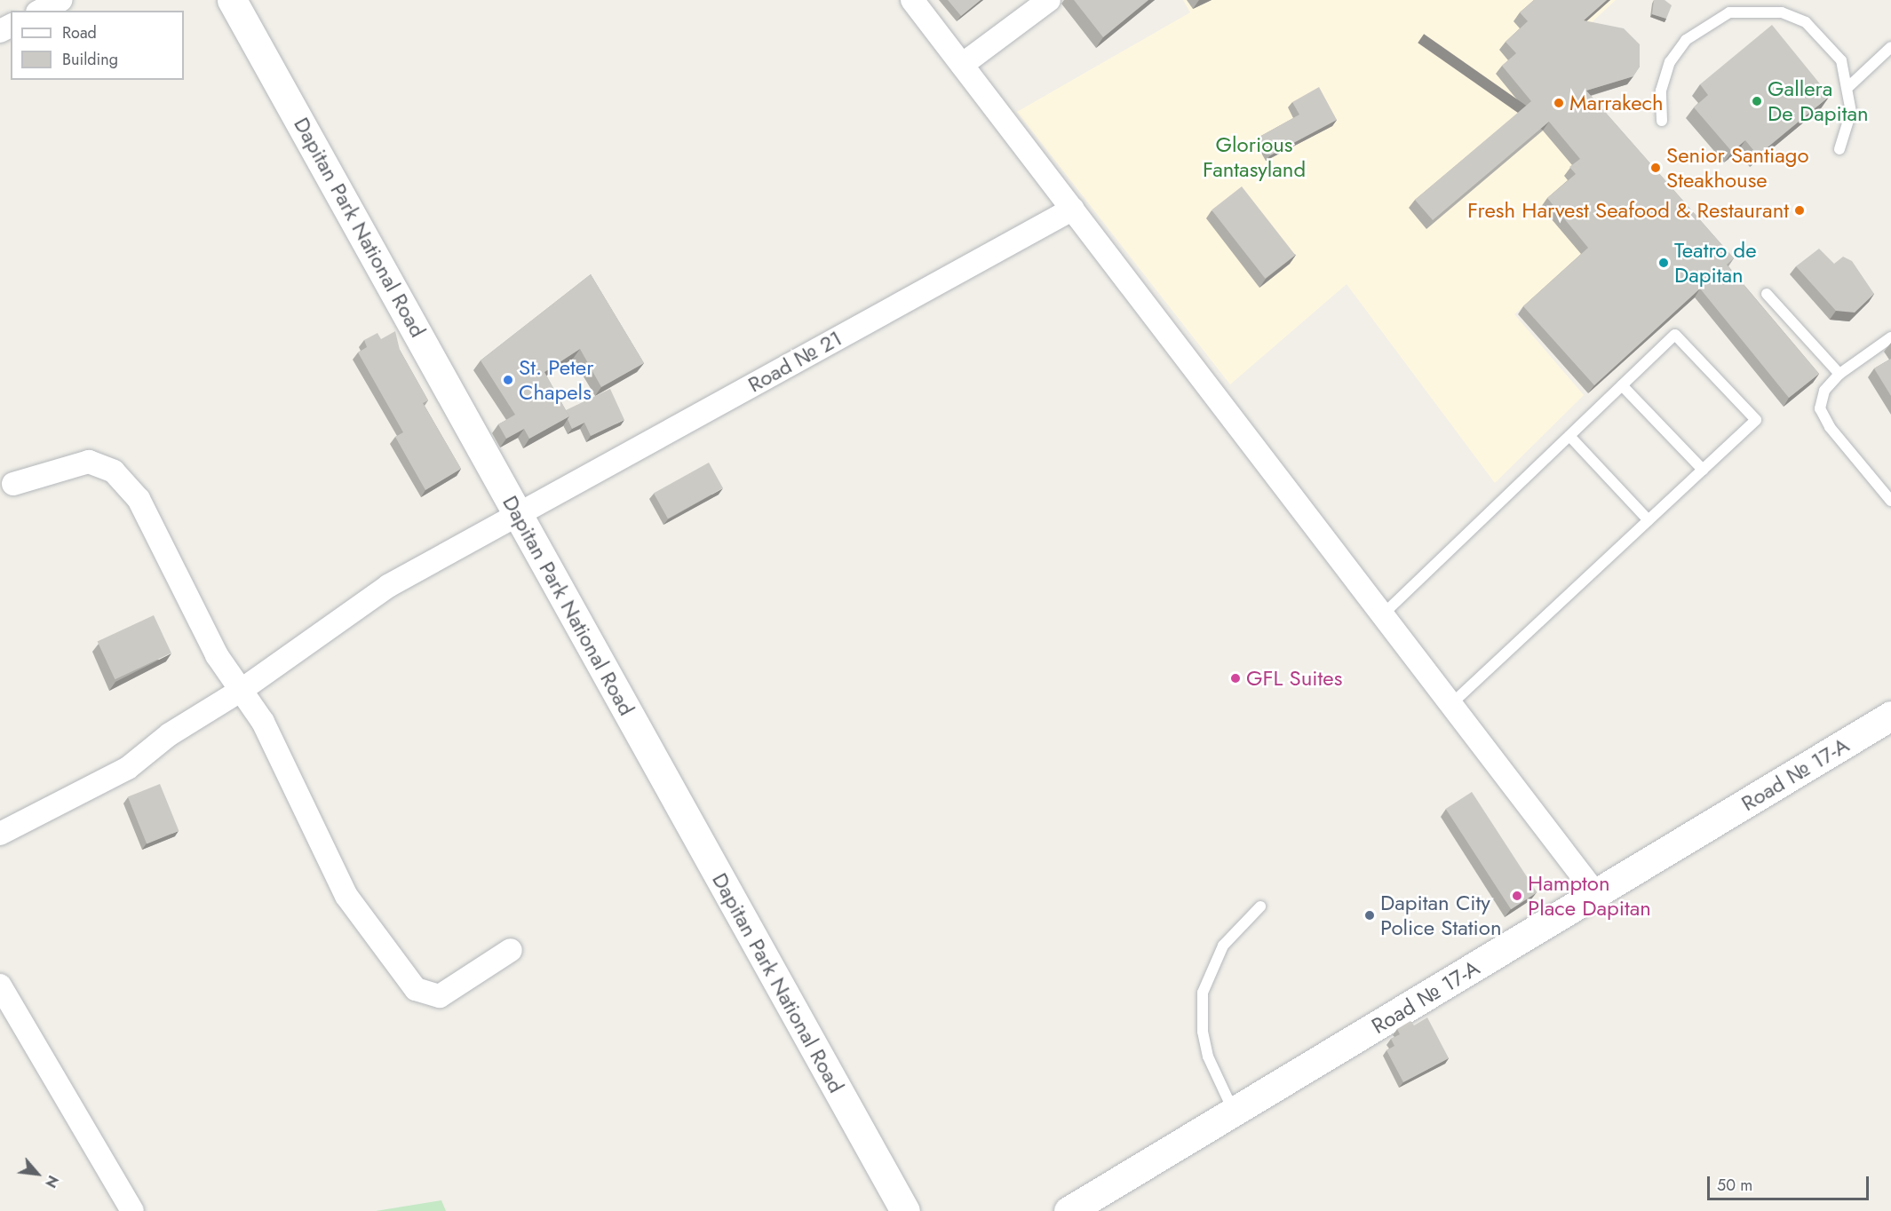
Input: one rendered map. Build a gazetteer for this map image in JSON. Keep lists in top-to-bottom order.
{
  "streets": {
    "main road": ["Dapitan Park National Road", "Road № 17-A"],
    "street": ["Road № 21"]
  },
  "crossings": [
    ["Dapitan Park National Road", "Road № 21"]
  ],
  "parks": ["Glorious Fantasyland"],
  "places": [
    "Gallera De Dapitan",
    "Marrakech",
    "Senior Santiago Steakhouse",
    "Fresh Harvest Seafood & Restaurant",
    "Teatro de Dapitan",
    "St. Peter Chapels",
    "GFL Suites",
    "Hampton Place Dapitan",
    "Dapitan City Police Station"
  ],
  "legend": ["Road", "Building"],
  "scale_bar": "50 m",
  "north": "bottom right"
}
